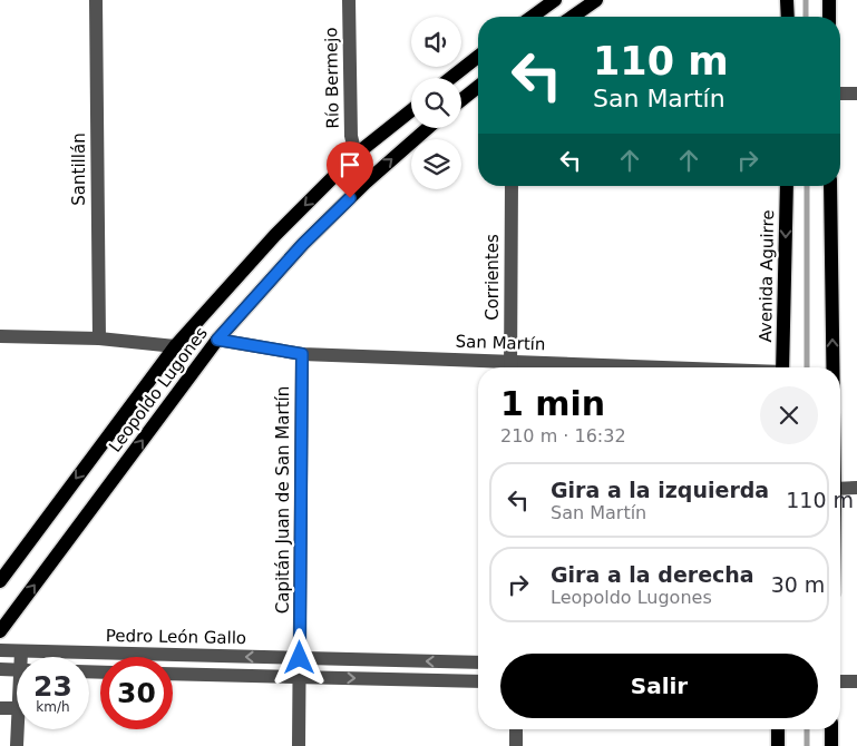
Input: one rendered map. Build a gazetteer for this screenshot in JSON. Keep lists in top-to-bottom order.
{
  "streets": {
    "main road": ["Avenida Aguirre", "Leopoldo Lugones"],
    "street": [
      "Río Bermejo",
      "Santillán",
      "Corrientes",
      "San Martín",
      "Capitán Juan de San Martín",
      "Pedro León Gallo"
    ]
  },
  "crossings": [
    ["Río Bermejo", "Leopoldo Lugones"],
    ["Corrientes", "San Martín"],
    ["San Martín", "Leopoldo Lugones"],
    ["San Martín", "Capitán Juan de San Martín"],
    ["Capitán Juan de San Martín", "Pedro León Gallo"]
  ],
  "page": {
    "turn": ["110 m", "San Martín"],
    "heading": ["1 min", "210 m · 16:32"],
    "list": [
      {
        "name": "Gira a la izquierda",
        "note": "San Martín",
        "value": "110 m"
      },
      {
        "name": "Gira a la derecha",
        "note": "Leopoldo Lugones",
        "value": "30 m"
      }
    ],
    "buttons": "Salir",
    "speed": "23 km/h",
    "limit": "30"
  }
}
